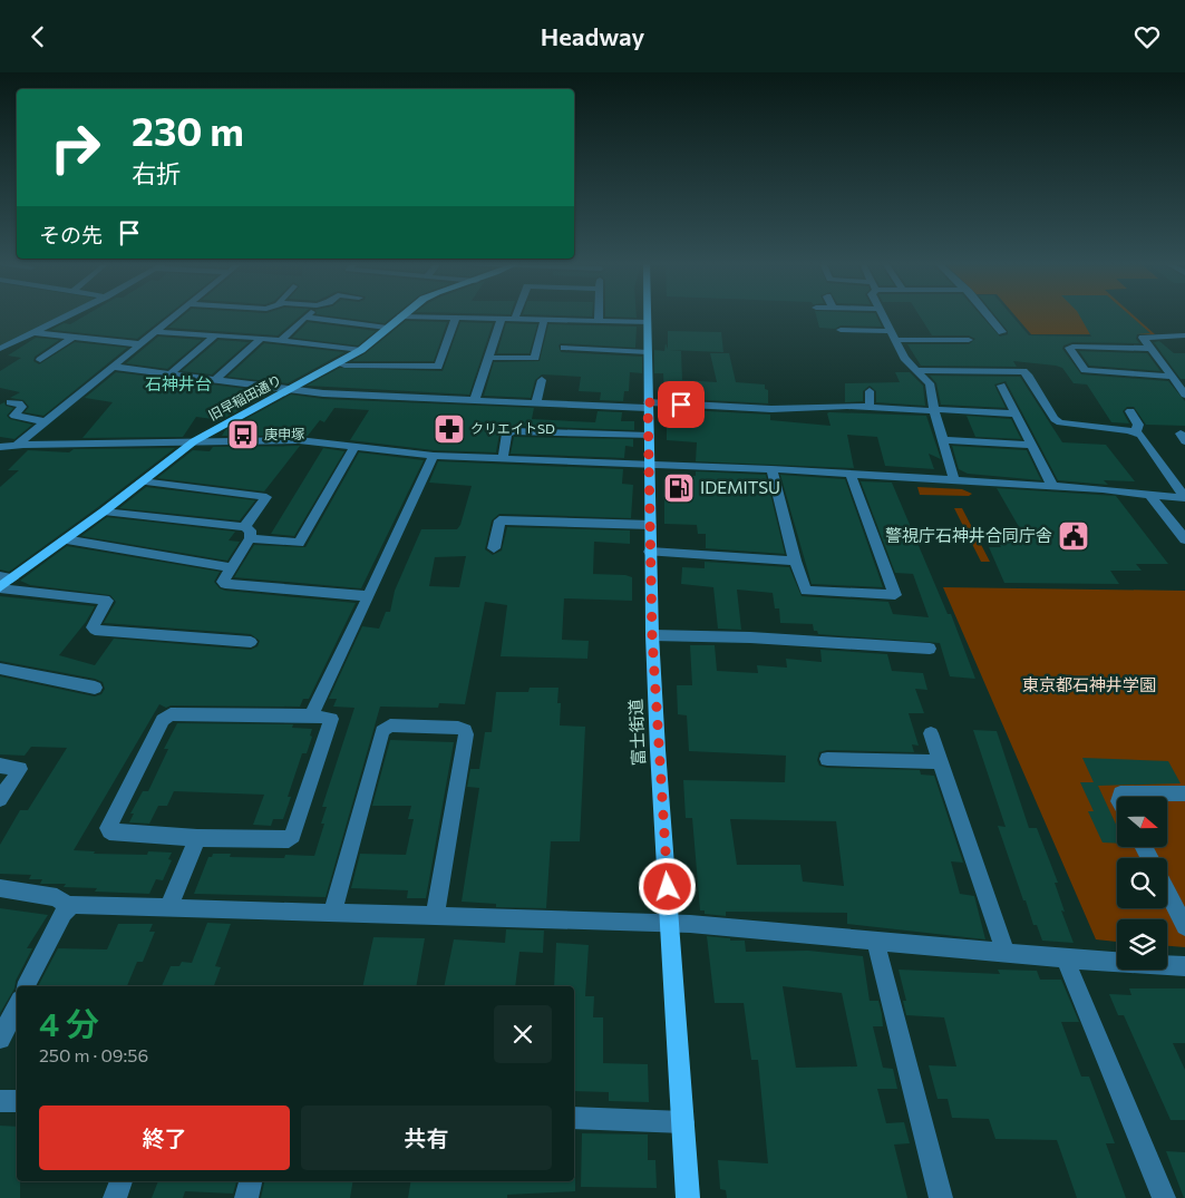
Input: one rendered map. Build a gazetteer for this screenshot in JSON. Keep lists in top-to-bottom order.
{
  "streets": {
    "main road": ["旧早稲田通り", "富士街道"]
  },
  "districts": ["石神井台"],
  "parks": ["東京都石神井学園"],
  "places": {
    "pharmacy": ["クリエイトSD"],
    "bus stop": ["庚申塚"],
    "fuel station": ["IDEMITSU"],
    "public building": ["警視庁石神井合同庁舎"]
  },
  "north": "right",
  "page": {
    "header": "Headway",
    "turn": ["230 m", "右折"],
    "then": "その先",
    "heading": ["4 分", "250 m · 09:56"],
    "buttons": ["終了", "共有"]
  }
}
